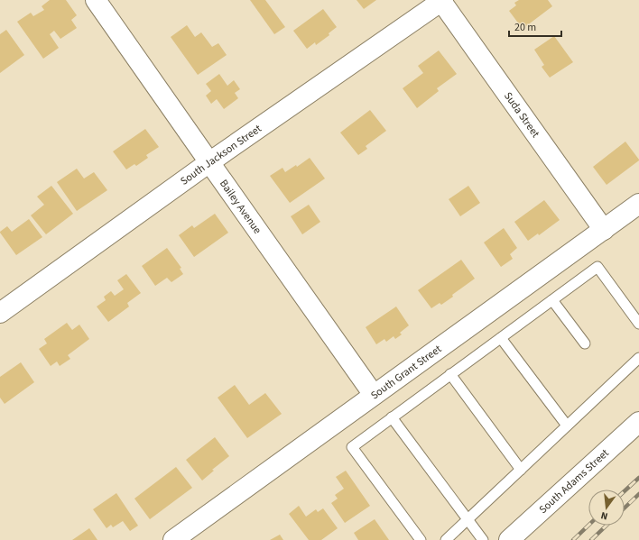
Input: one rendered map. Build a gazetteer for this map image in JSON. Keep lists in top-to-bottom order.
{
  "streets": {
    "street": [
      "Suda Street",
      "South Jackson Street",
      "Bailey Avenue",
      "South Grant Street",
      "South Adams Street"
    ]
  },
  "crossings": [
    ["Suda Street", "South Jackson Street"],
    ["Suda Street", "South Grant Street"],
    ["South Jackson Street", "Bailey Avenue"],
    ["Bailey Avenue", "South Grant Street"]
  ],
  "scale_bar": "20 m",
  "north": "bottom"
}
